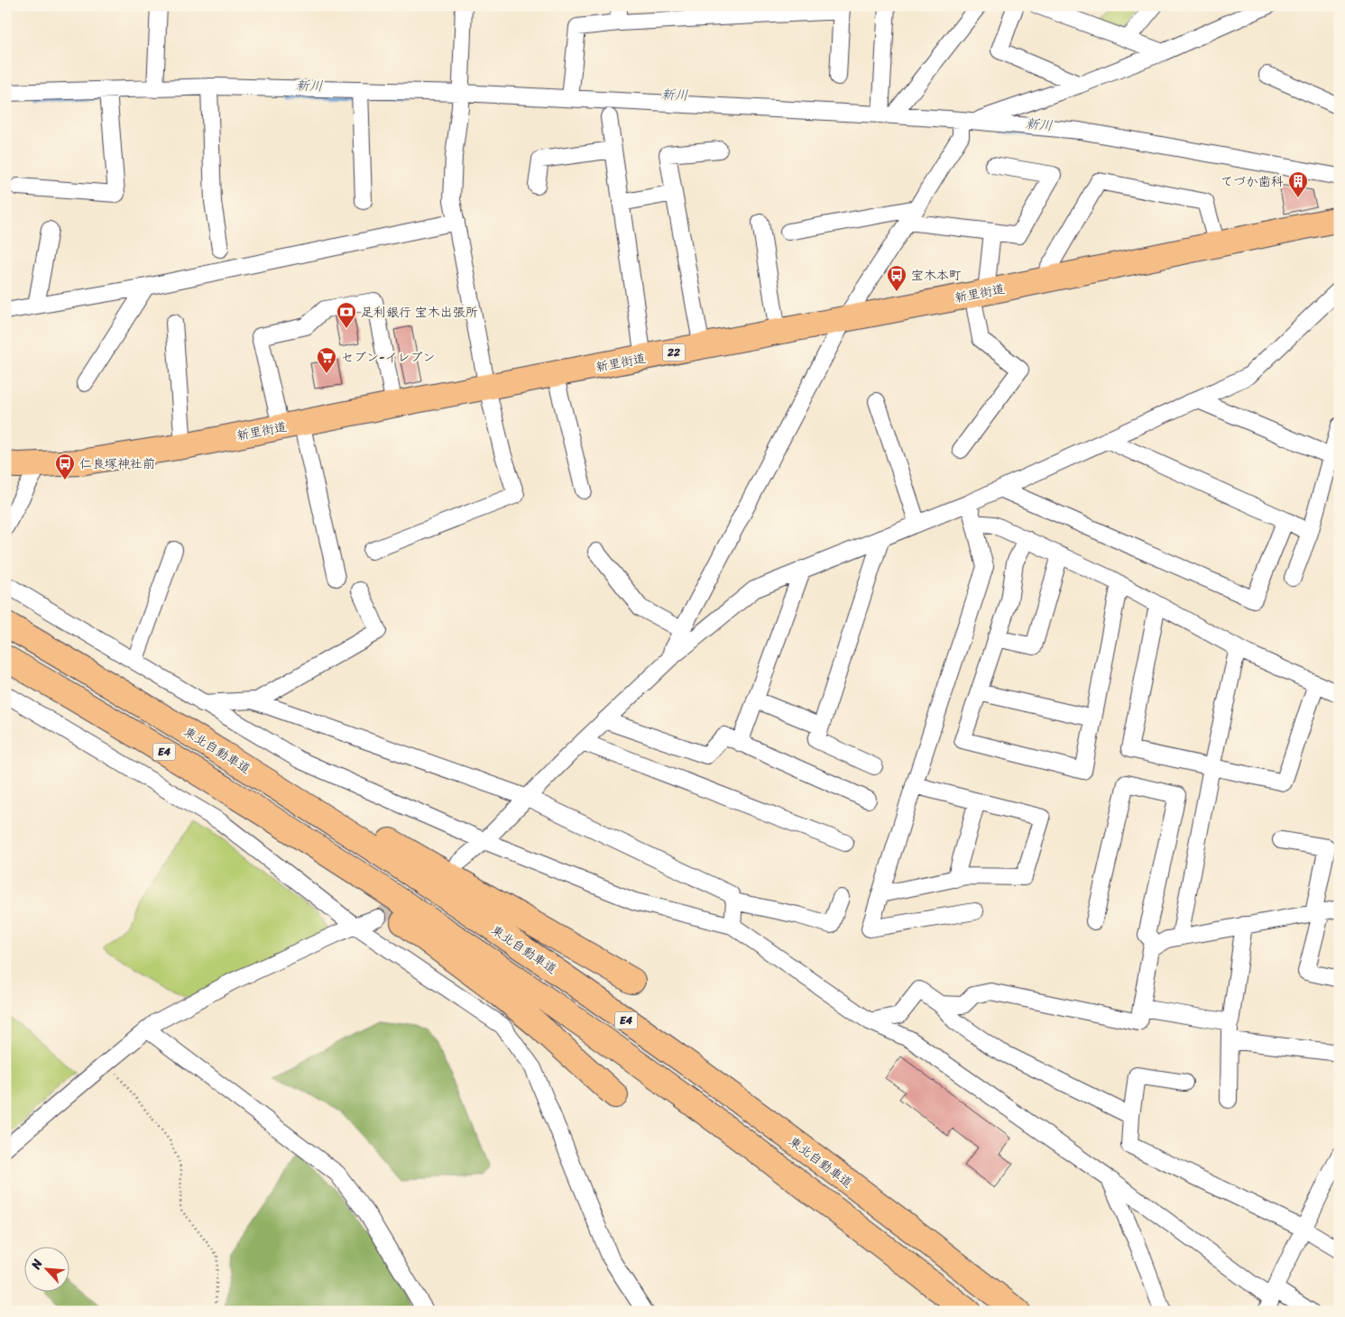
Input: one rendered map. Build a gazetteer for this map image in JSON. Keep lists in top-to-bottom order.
{
  "streets": {
    "main road": [
      "新里街道",
      "22",
      "東北自動車道",
      "E4"
    ]
  },
  "water": ["新川"],
  "places": {
    "building": ["てづか歯科"],
    "bus stop": ["宝木本町", "仁良塚神社前"],
    "bank": ["足利銀行 宝木出張所"],
    "supermarket": ["セブン-イレブン"]
  },
  "north": "top left"
}
